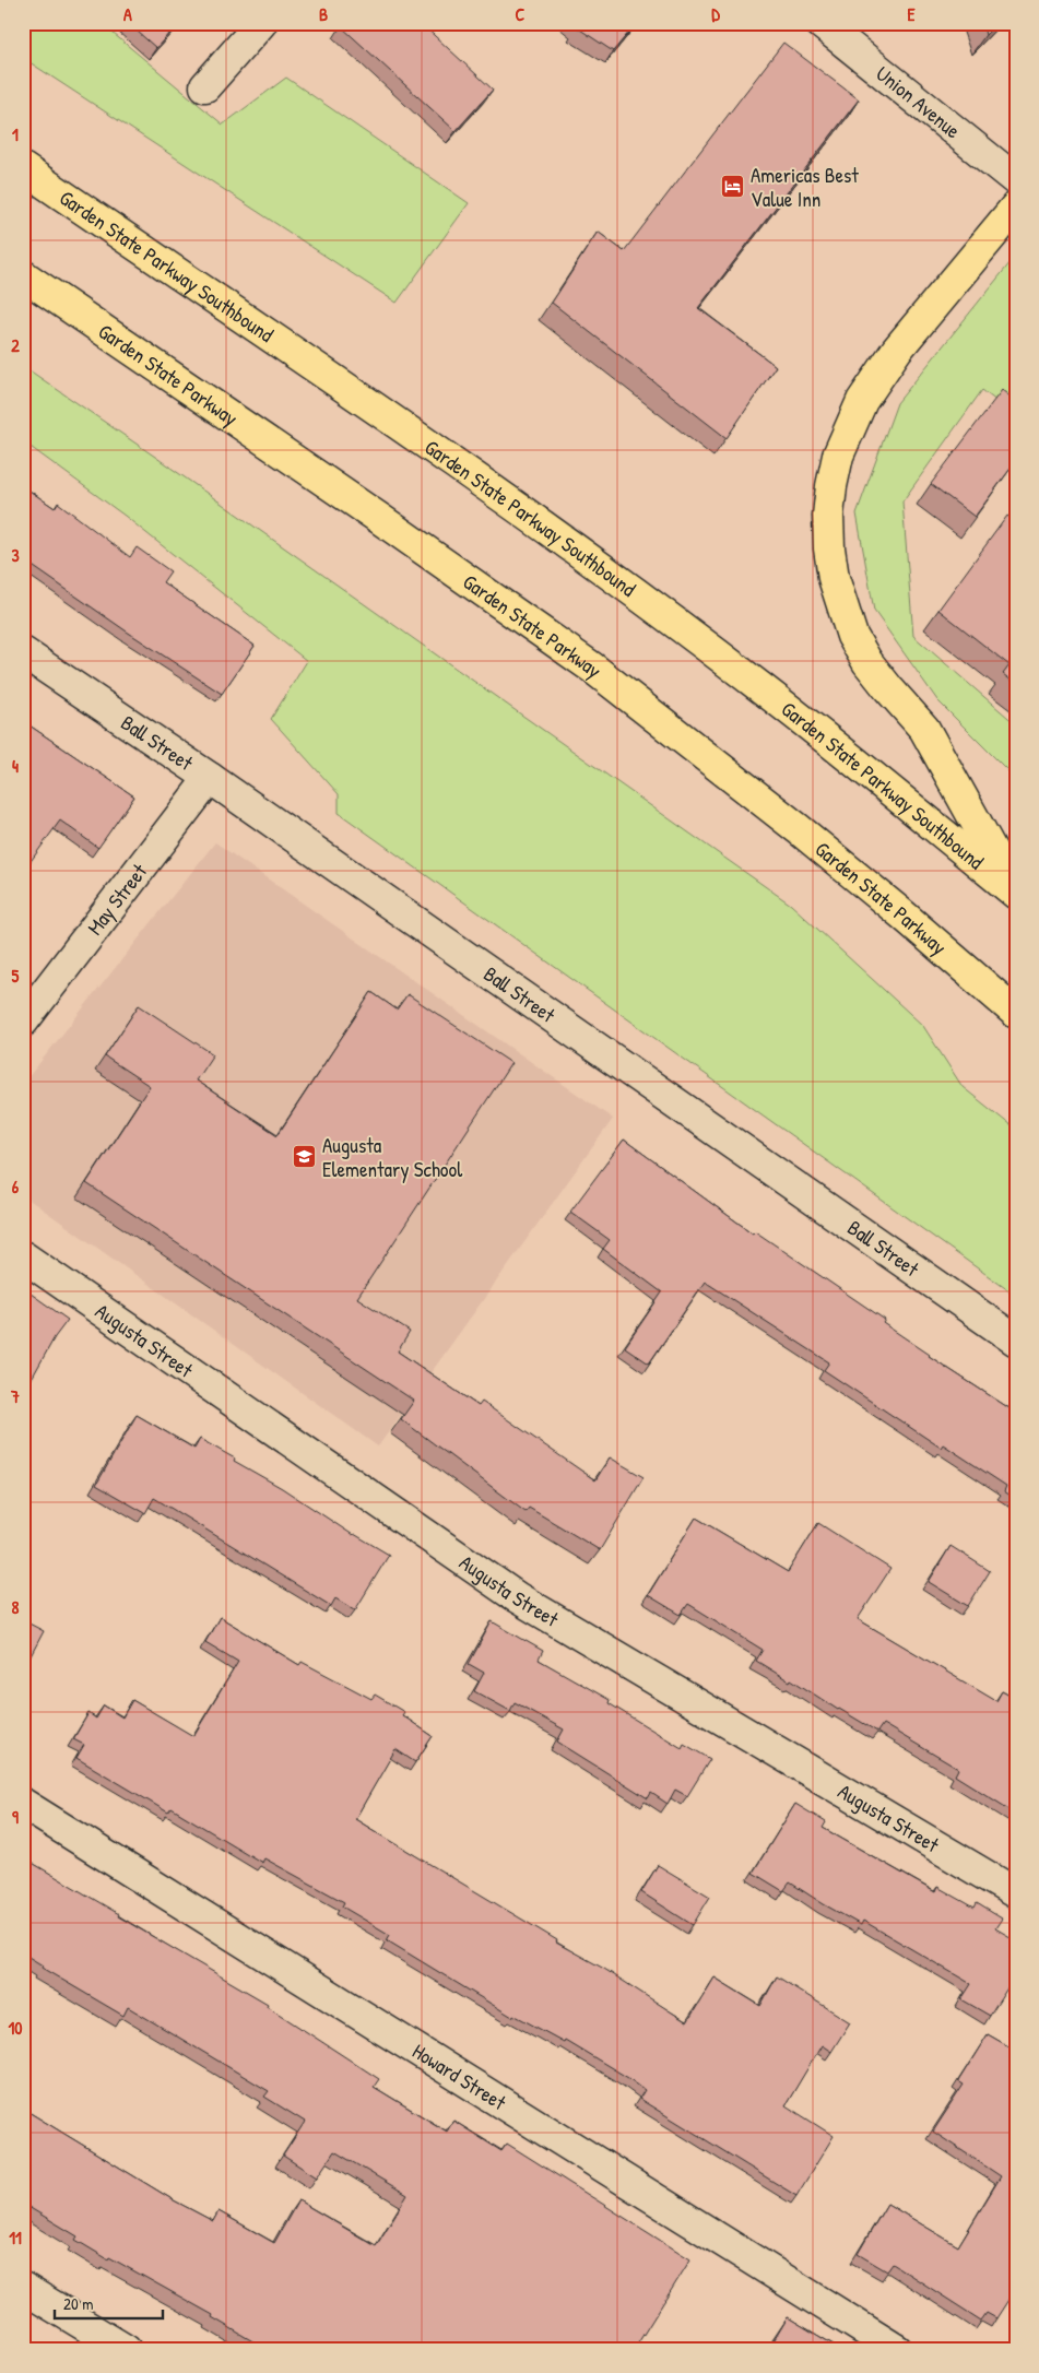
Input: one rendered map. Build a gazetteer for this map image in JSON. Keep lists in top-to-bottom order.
{
  "streets": {
    "highway": ["Garden State Parkway Southbound", "Garden State Parkway"],
    "street": [
      "Union Avenue",
      "Ball Street",
      "May Street",
      "Augusta Street",
      "Howard Street"
    ]
  },
  "crossings": [
    ["Ball Street", "May Street"]
  ],
  "places": {
    "hotel": ["Americas Best Value Inn"],
    "school or university": ["Augusta Elementary School"]
  },
  "scale_bar": "20 m",
  "grid": {
    "columns": [
      "A",
      "B",
      "C",
      "D",
      "E"
    ],
    "rows": [
      "1",
      "2",
      "3",
      "4",
      "5",
      "6",
      "7",
      "8",
      "9",
      "10",
      "11"
    ]
  }
}
